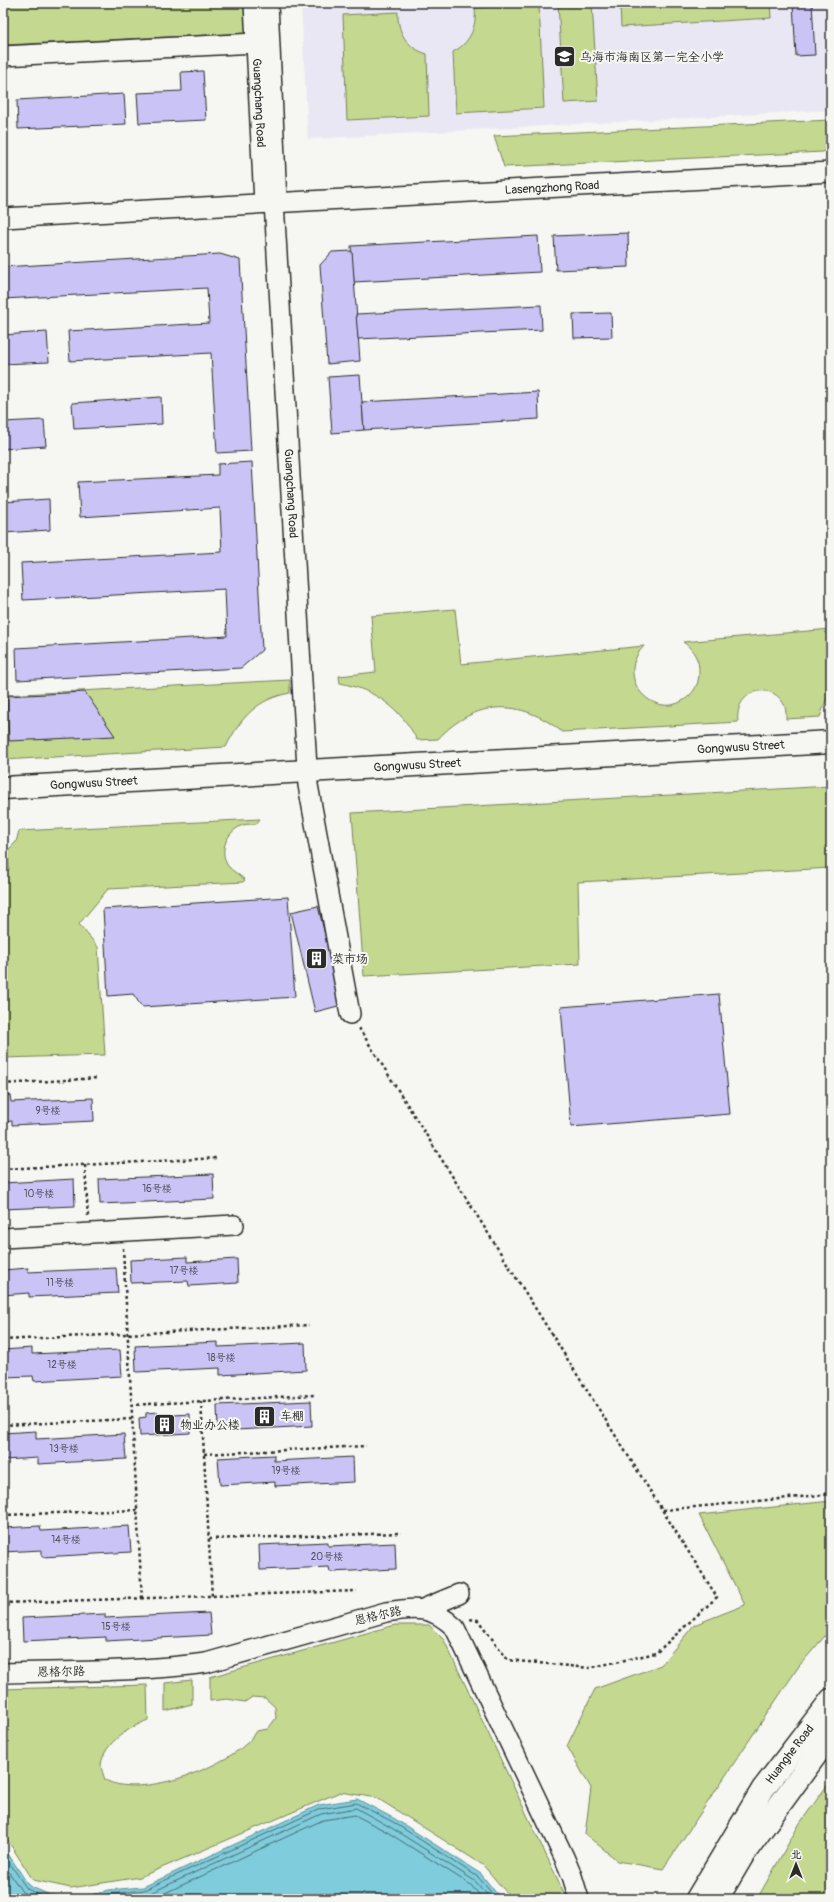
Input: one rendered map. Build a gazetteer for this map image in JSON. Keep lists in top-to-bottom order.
{
  "streets": {
    "main road": ["Gongwusu Street", "Huanghe Road"],
    "street": ["Guangchang Road", "Lasengzhong Road", "恩格尔路"]
  },
  "crossings": [
    ["Guangchang Road", "Lasengzhong Road"],
    ["Guangchang Road", "Gongwusu Street"]
  ],
  "places": {
    "school or university": ["乌海市海南区第一完全小学"],
    "building": ["菜市场", "车棚", "物业办公楼"]
  },
  "house_numbers": [
    "9号楼",
    "16号楼",
    "10号楼",
    "17号楼",
    "11号楼",
    "18号楼",
    "12号楼",
    "13号楼",
    "19号楼",
    "14号楼",
    "20号楼",
    "15号楼"
  ],
  "north": "top"
}
